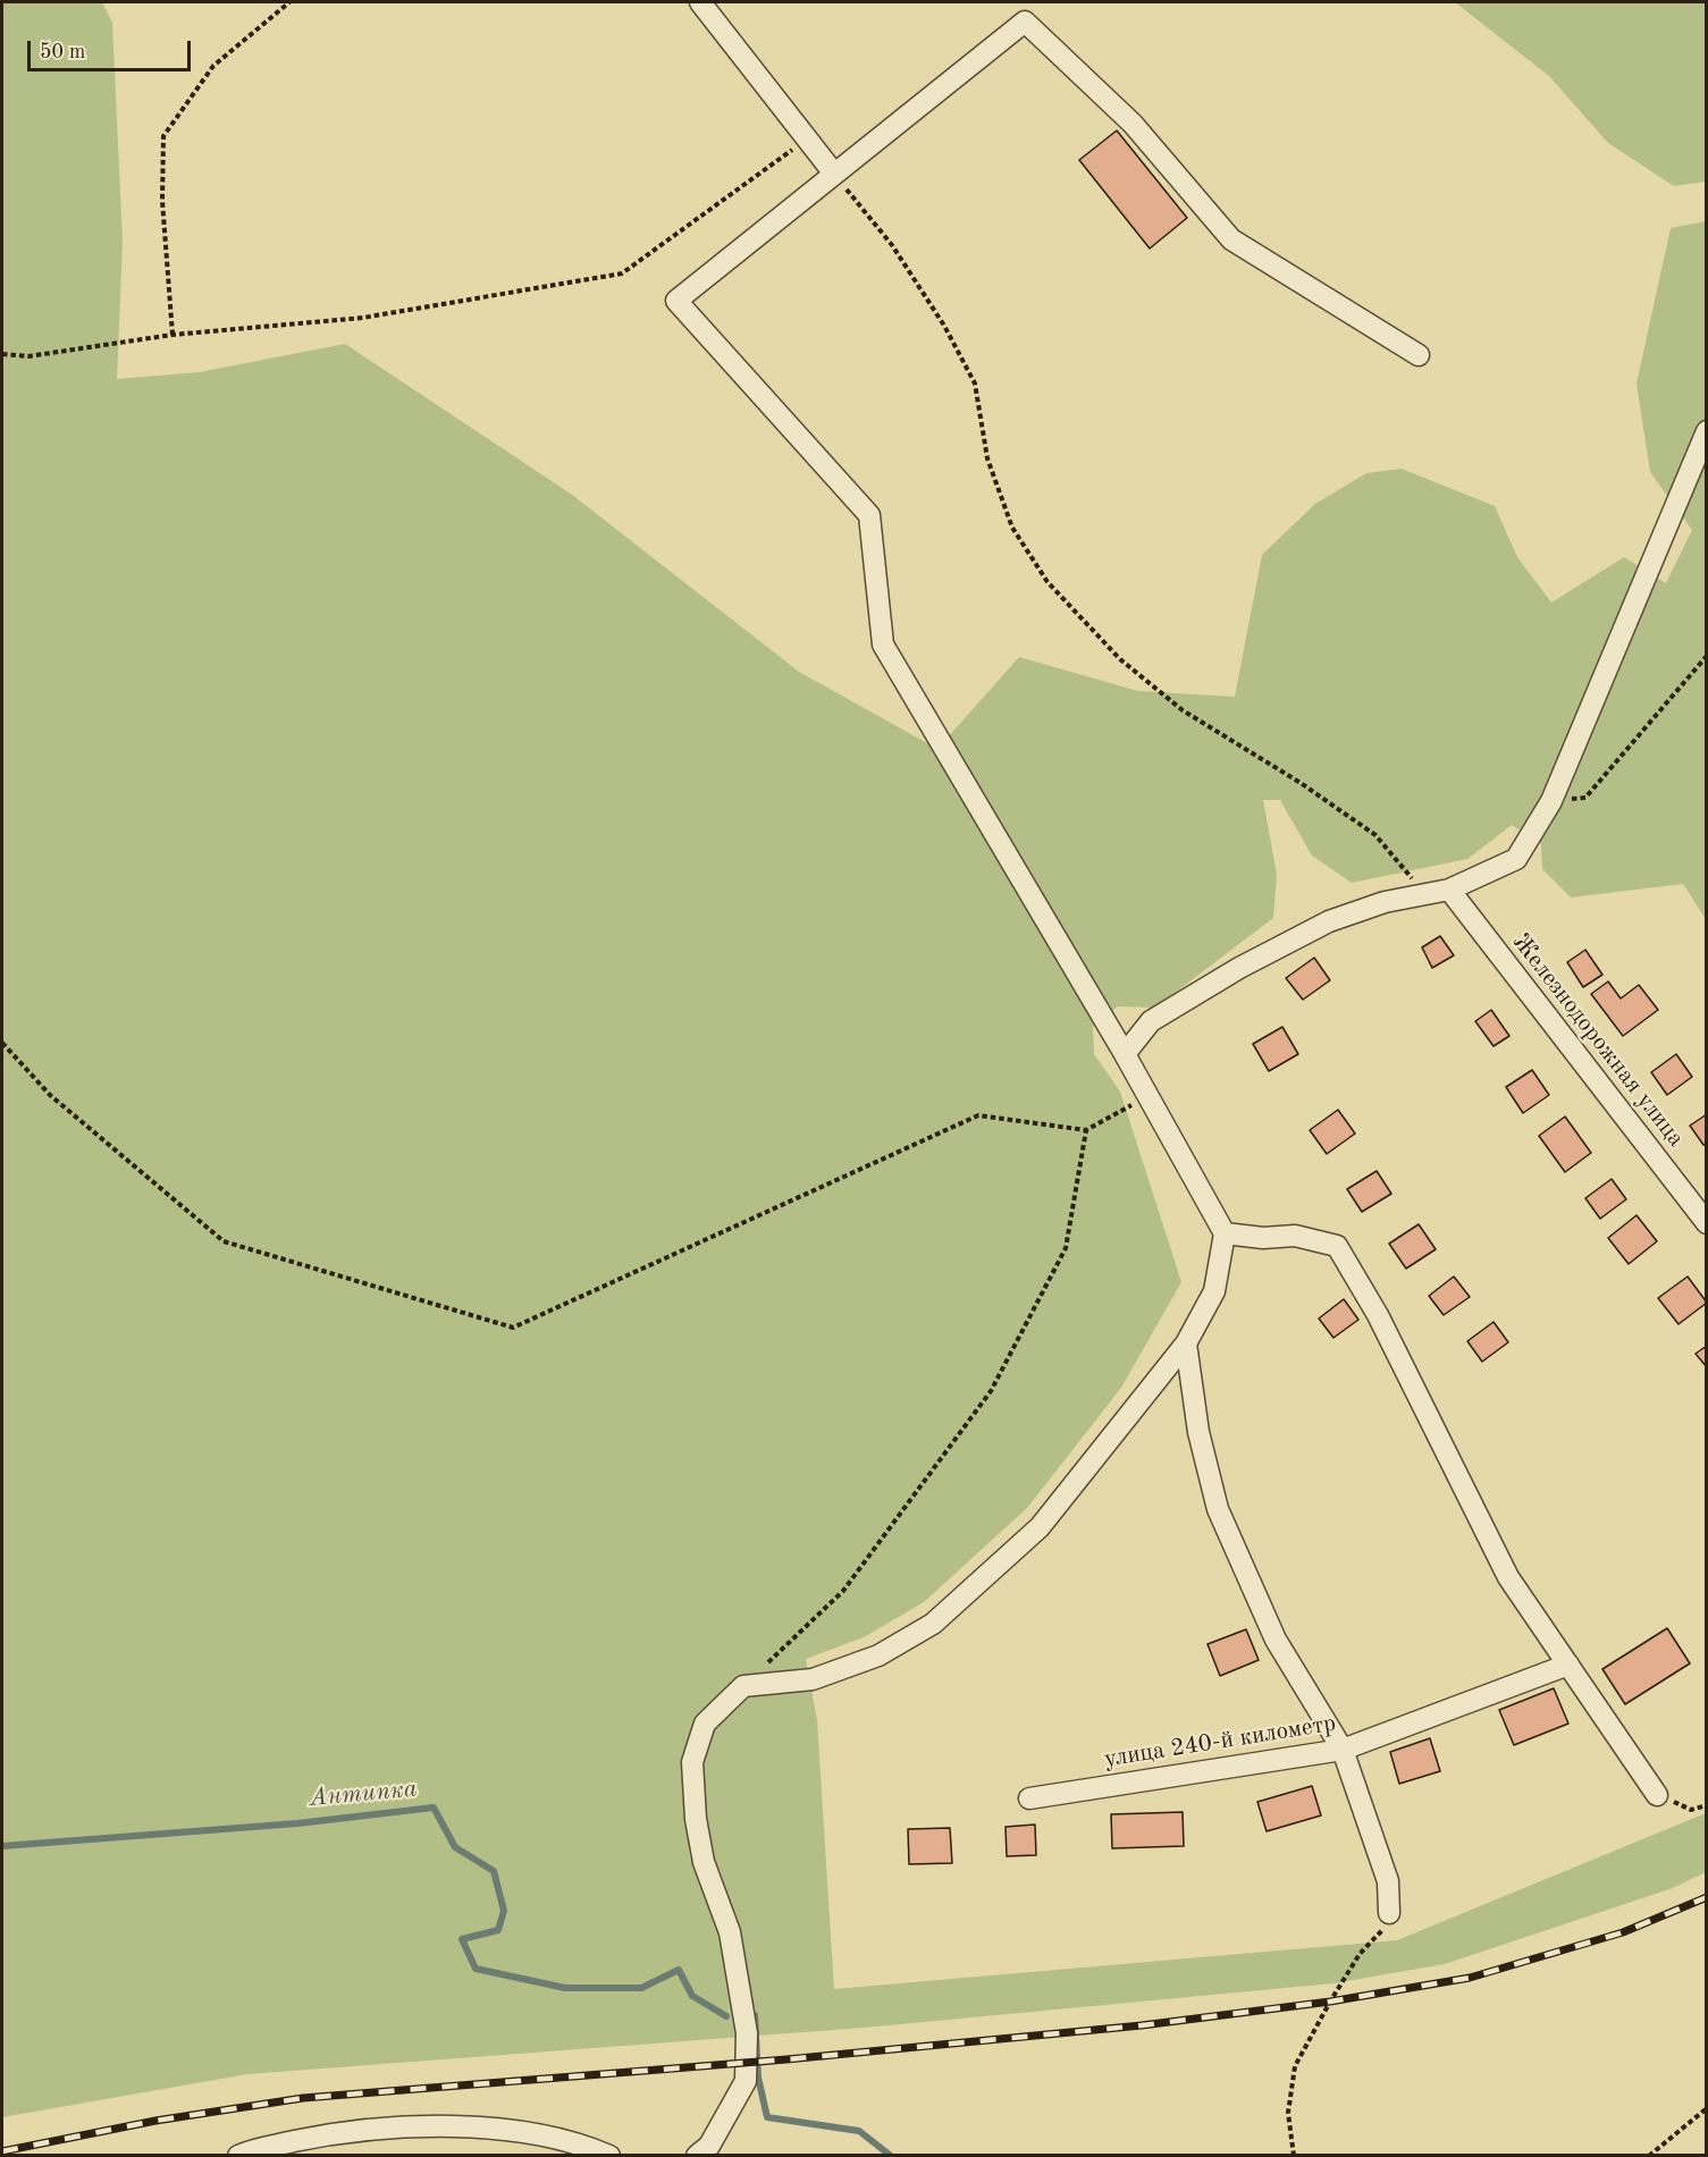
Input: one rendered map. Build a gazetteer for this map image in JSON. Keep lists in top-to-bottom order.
{
  "streets": {
    "street": ["Железнодорожная улица", "улица 240-й километр"]
  },
  "water": ["Антипка"],
  "scale_bar": "50 m"
}
